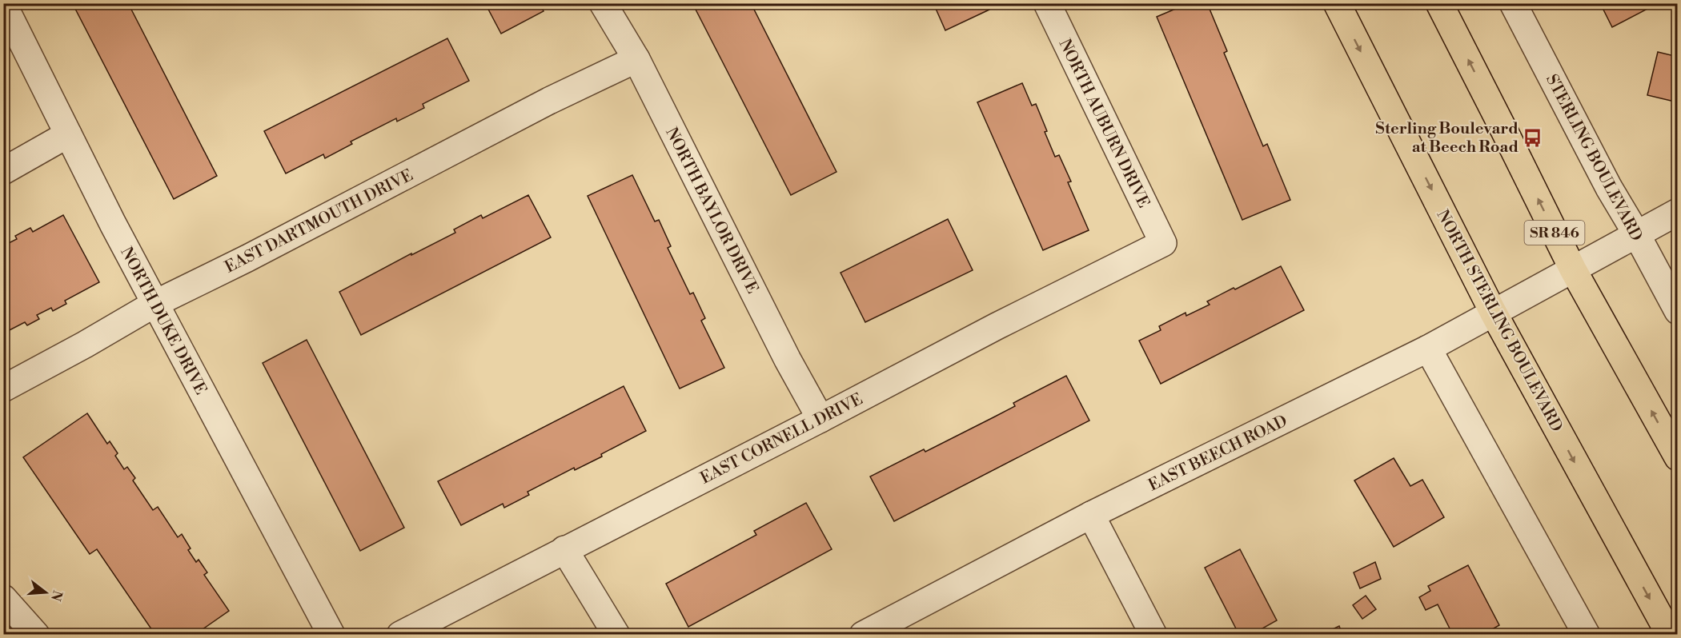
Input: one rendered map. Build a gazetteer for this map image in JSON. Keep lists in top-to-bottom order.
{
  "streets": {
    "main road": ["SR 846", "NORTH STERLING BOULEVARD"],
    "street": [
      "NORTH AUBURN DRIVE",
      "STERLING BOULEVARD",
      "NORTH BAYLOR DRIVE",
      "EAST DARTMOUTH DRIVE",
      "NORTH DUKE DRIVE",
      "EAST CORNELL DRIVE",
      "EAST BEECH ROAD"
    ]
  },
  "crossings": [
    ["NORTH AUBURN DRIVE", "EAST CORNELL DRIVE"],
    ["STERLING BOULEVARD", "EAST BEECH ROAD"],
    ["NORTH BAYLOR DRIVE", "EAST DARTMOUTH DRIVE"],
    ["NORTH BAYLOR DRIVE", "EAST CORNELL DRIVE"],
    ["EAST DARTMOUTH DRIVE", "NORTH DUKE DRIVE"],
    ["SR 846", "EAST BEECH ROAD"],
    ["NORTH STERLING BOULEVARD", "EAST BEECH ROAD"]
  ],
  "places": {
    "bus stop": ["Sterling Boulevard at Beech Road"]
  },
  "north": "right"
}
